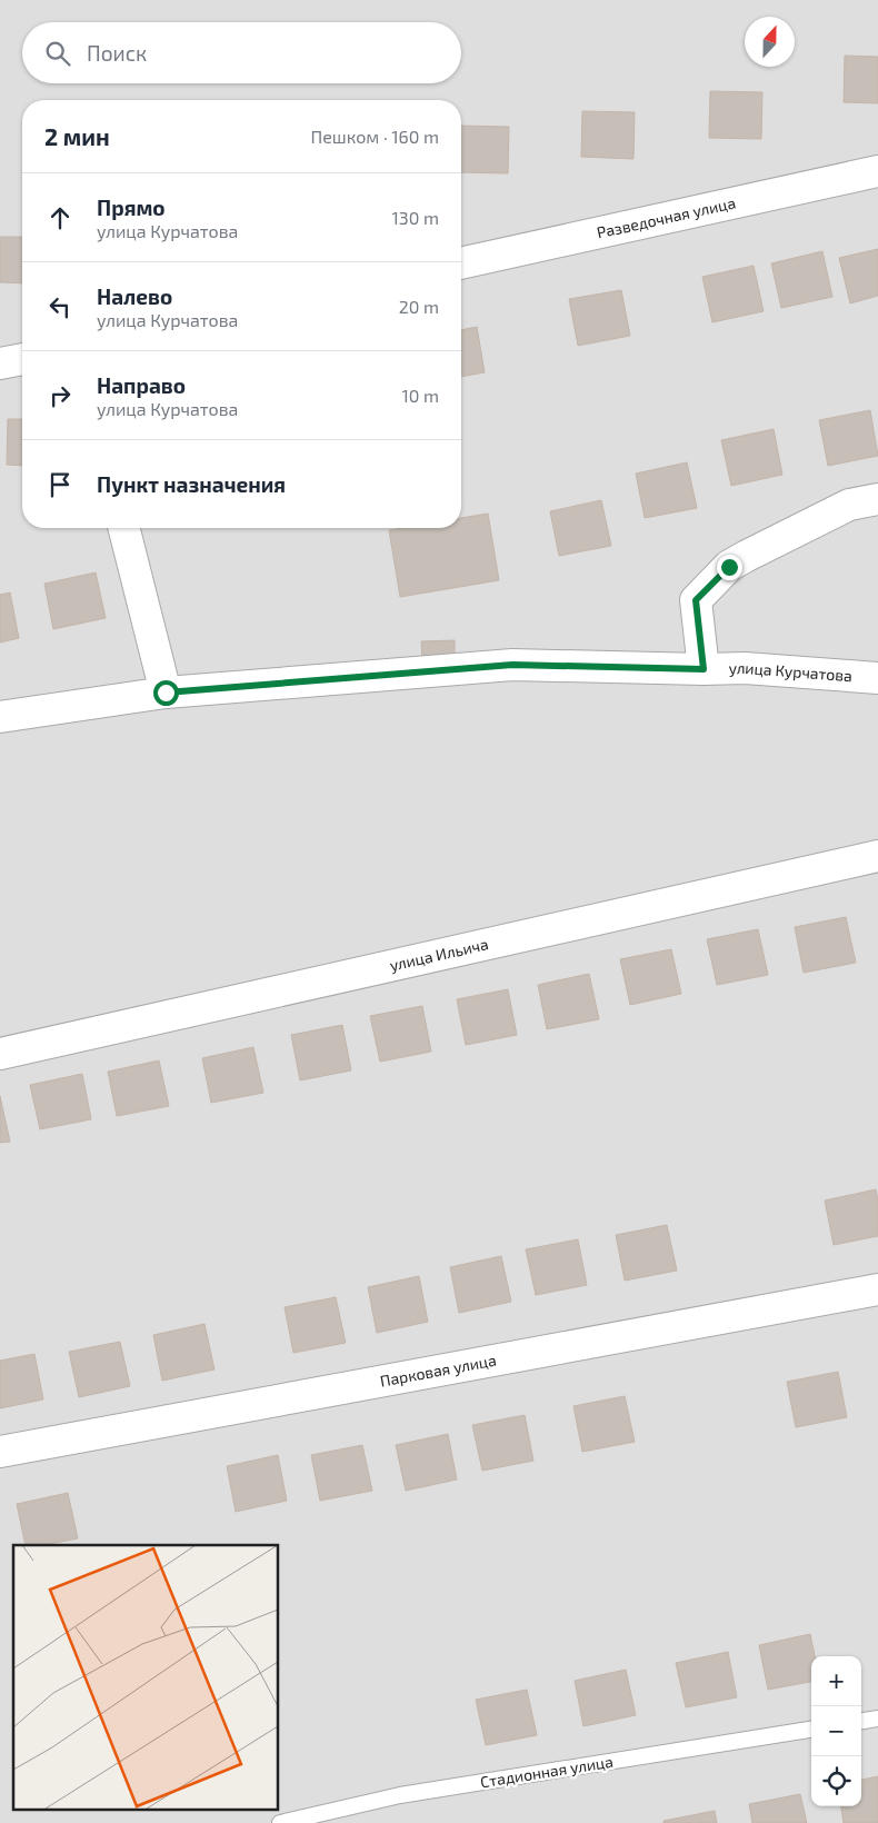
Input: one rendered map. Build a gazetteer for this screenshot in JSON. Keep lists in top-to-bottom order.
{
  "streets": {
    "street": [
      "Разведочная улица",
      "улица Курчатова",
      "улица Ильича",
      "Парковая улица"
    ],
    "lane": ["Стадионная улица"]
  },
  "north": "top",
  "page": {
    "search": "Поиск",
    "heading": ["2 мин", "Пешком · 160 m"],
    "list": [
      ["Прямо", "улица Курчатова", "130 m"],
      ["Налево", "улица Курчатова", "20 m"],
      ["Направо", "улица Курчатова", "10 m"],
      "Пункт назначения"
    ],
    "map_buttons": ["+", "−"]
  }
}
